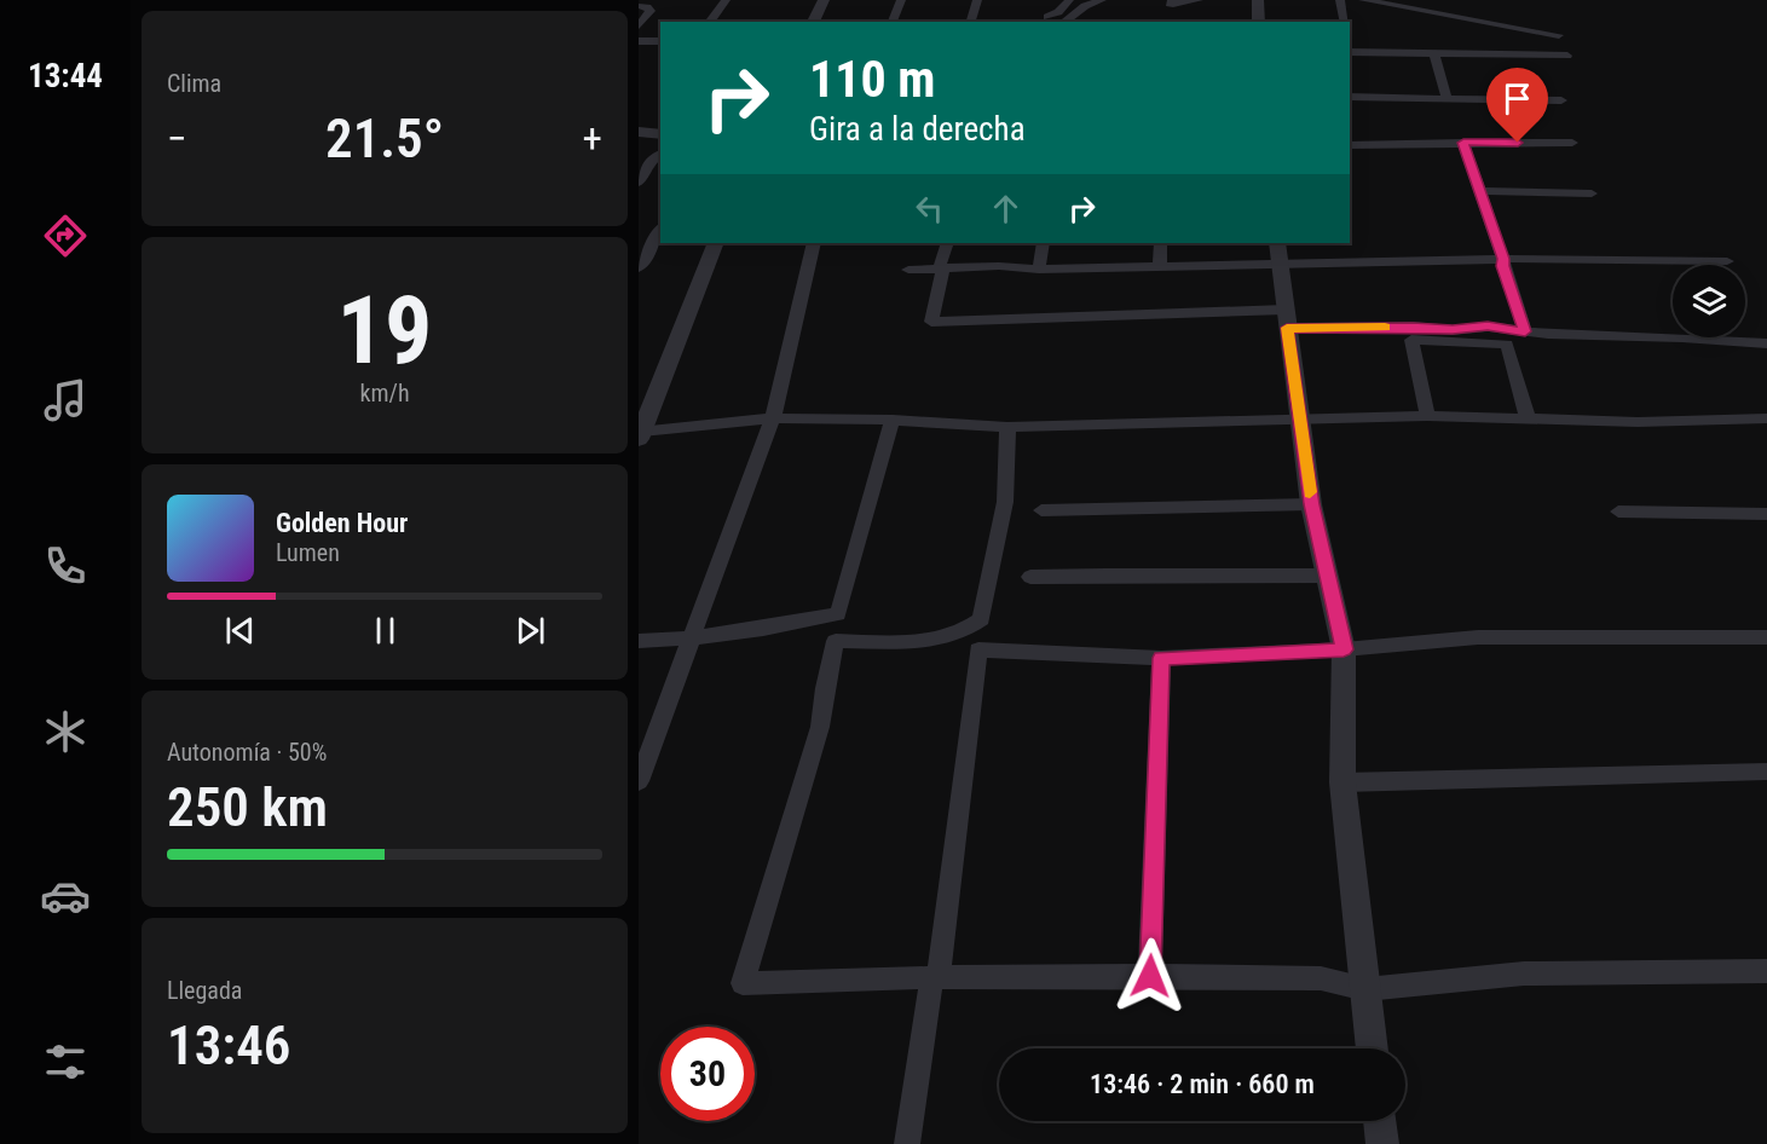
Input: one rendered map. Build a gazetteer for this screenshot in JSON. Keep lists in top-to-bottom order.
{
  "page": {
    "tabs": "13:44",
    "tile": [
      "Clima",
      ["19", "km/h"],
      ["Autonomía · 50%", "250 km"],
      ["Llegada", "13:46"]
    ],
    "turn": ["110 m", "Gira a la derecha"],
    "heat": ["−", "21.5°", "+"],
    "song": ["Golden Hour", "Lumen"],
    "limit": "30",
    "trip": "13:46 · 2 min · 660 m"
  }
}
